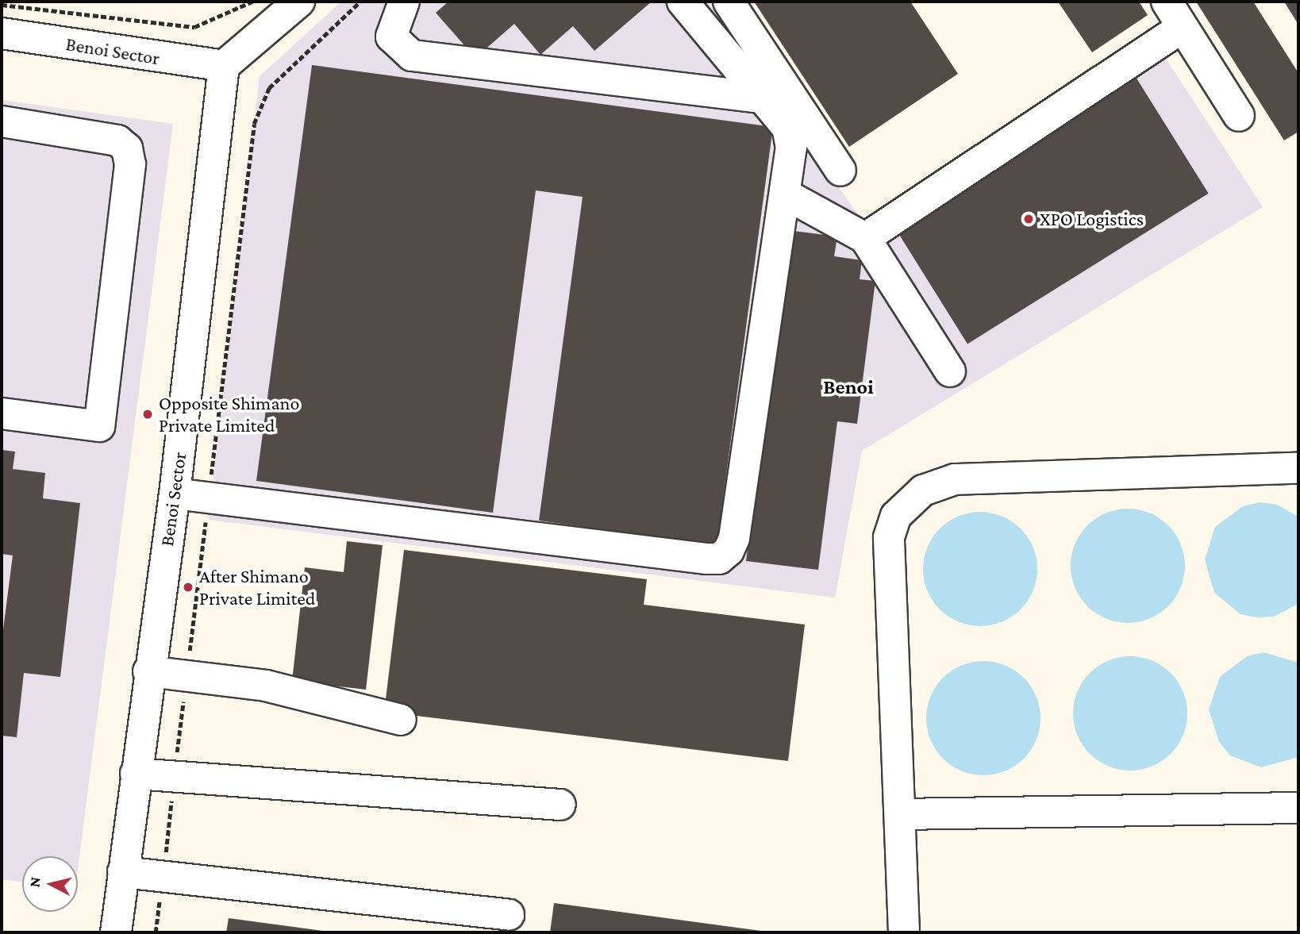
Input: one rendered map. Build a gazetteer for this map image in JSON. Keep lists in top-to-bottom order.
{
  "streets": {
    "street": ["Benoi Sector"]
  },
  "districts": ["Benoi"],
  "places": ["XPO Logistics", "Opposite Shimano Private Limited", "After Shimano Private Limited"],
  "north": "left"
}
